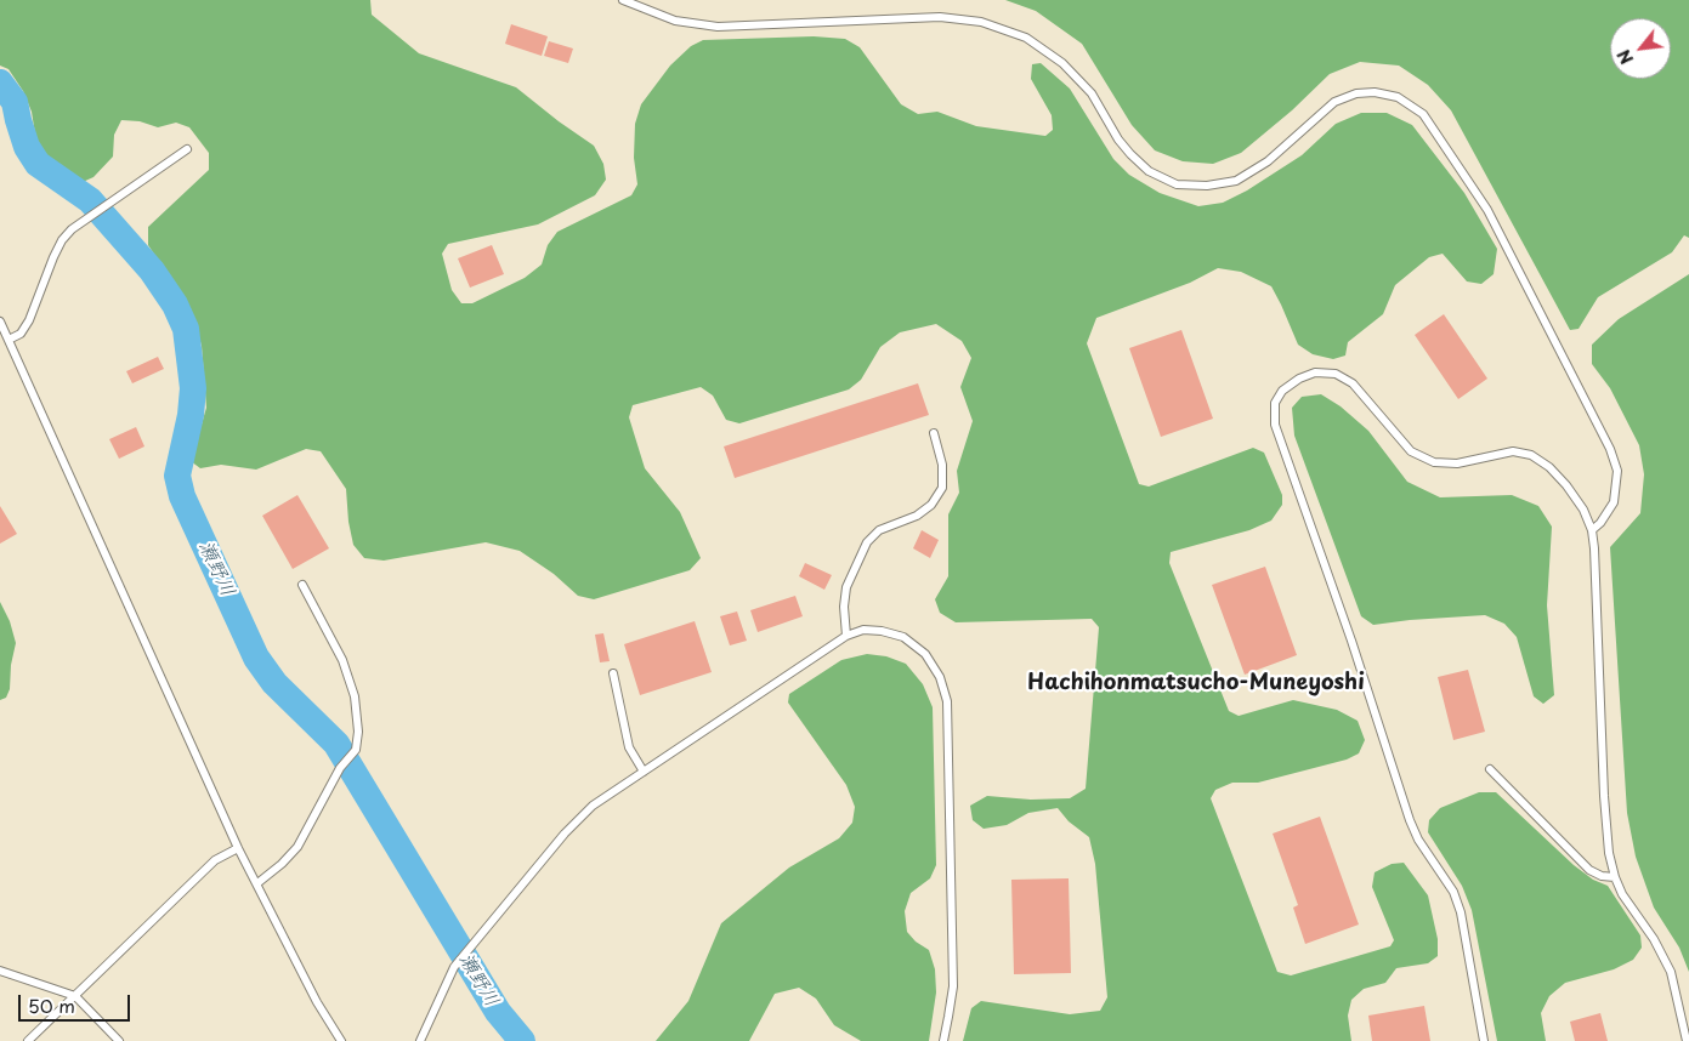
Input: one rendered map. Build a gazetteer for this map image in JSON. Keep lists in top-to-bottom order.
{
  "districts": ["Hachihonmatsucho-Muneyoshi"],
  "water": ["瀬野川"],
  "scale_bar": "50 m",
  "north": "bottom left"
}
